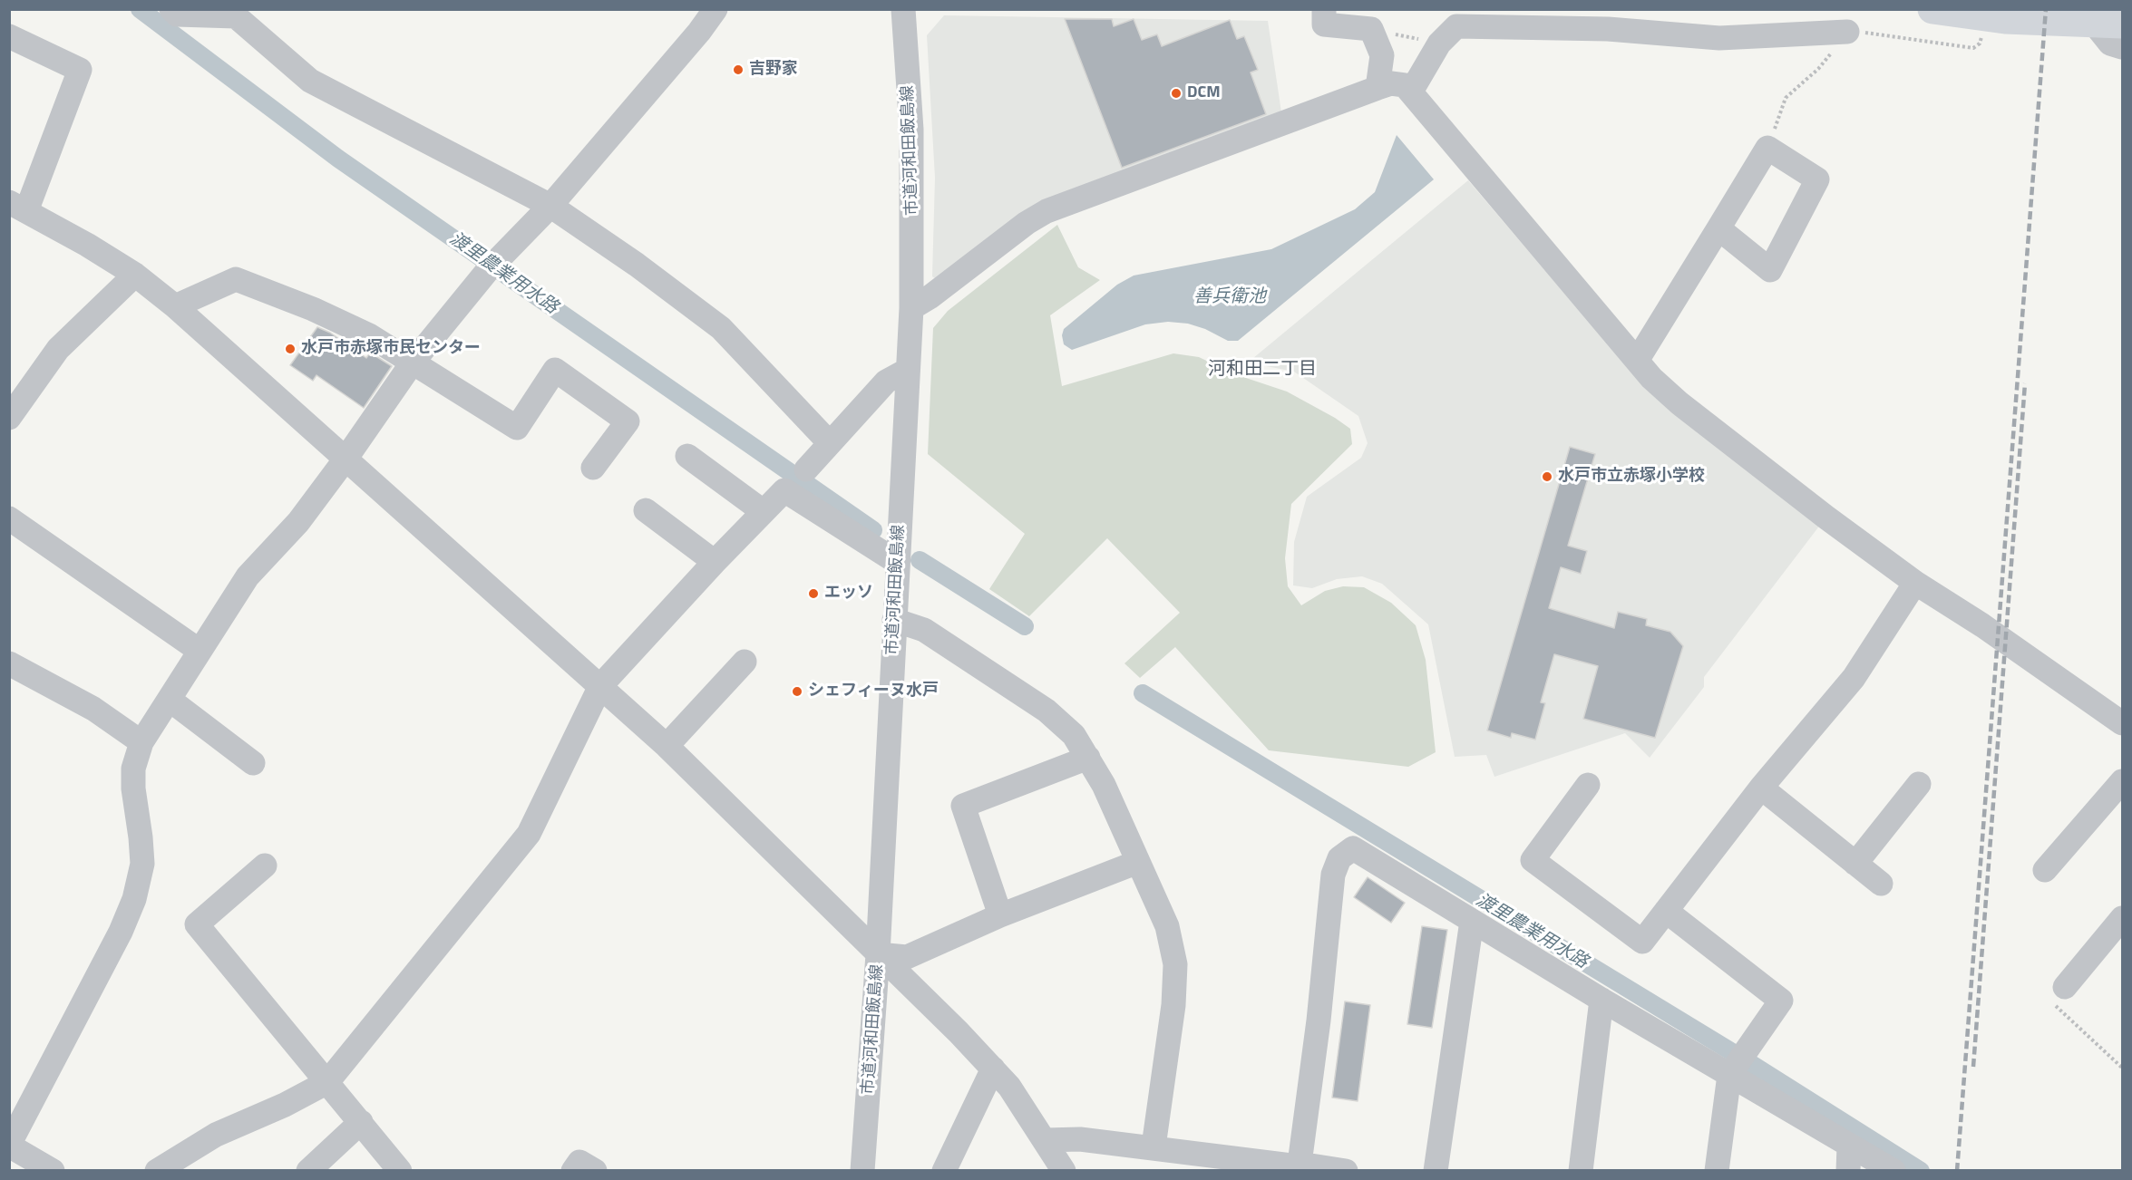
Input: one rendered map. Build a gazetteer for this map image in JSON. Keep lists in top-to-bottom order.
{
  "streets": {
    "street": ["市道河和田飯島線"]
  },
  "districts": ["河和田二丁目"],
  "water": ["渡里農業用水路", "善兵衛池"],
  "places": [
    "吉野家",
    "DCM",
    "水戸市赤塚市民センター",
    "水戸市立赤塚小学校",
    "エッソ",
    "シェフィーヌ水戸"
  ]
}
